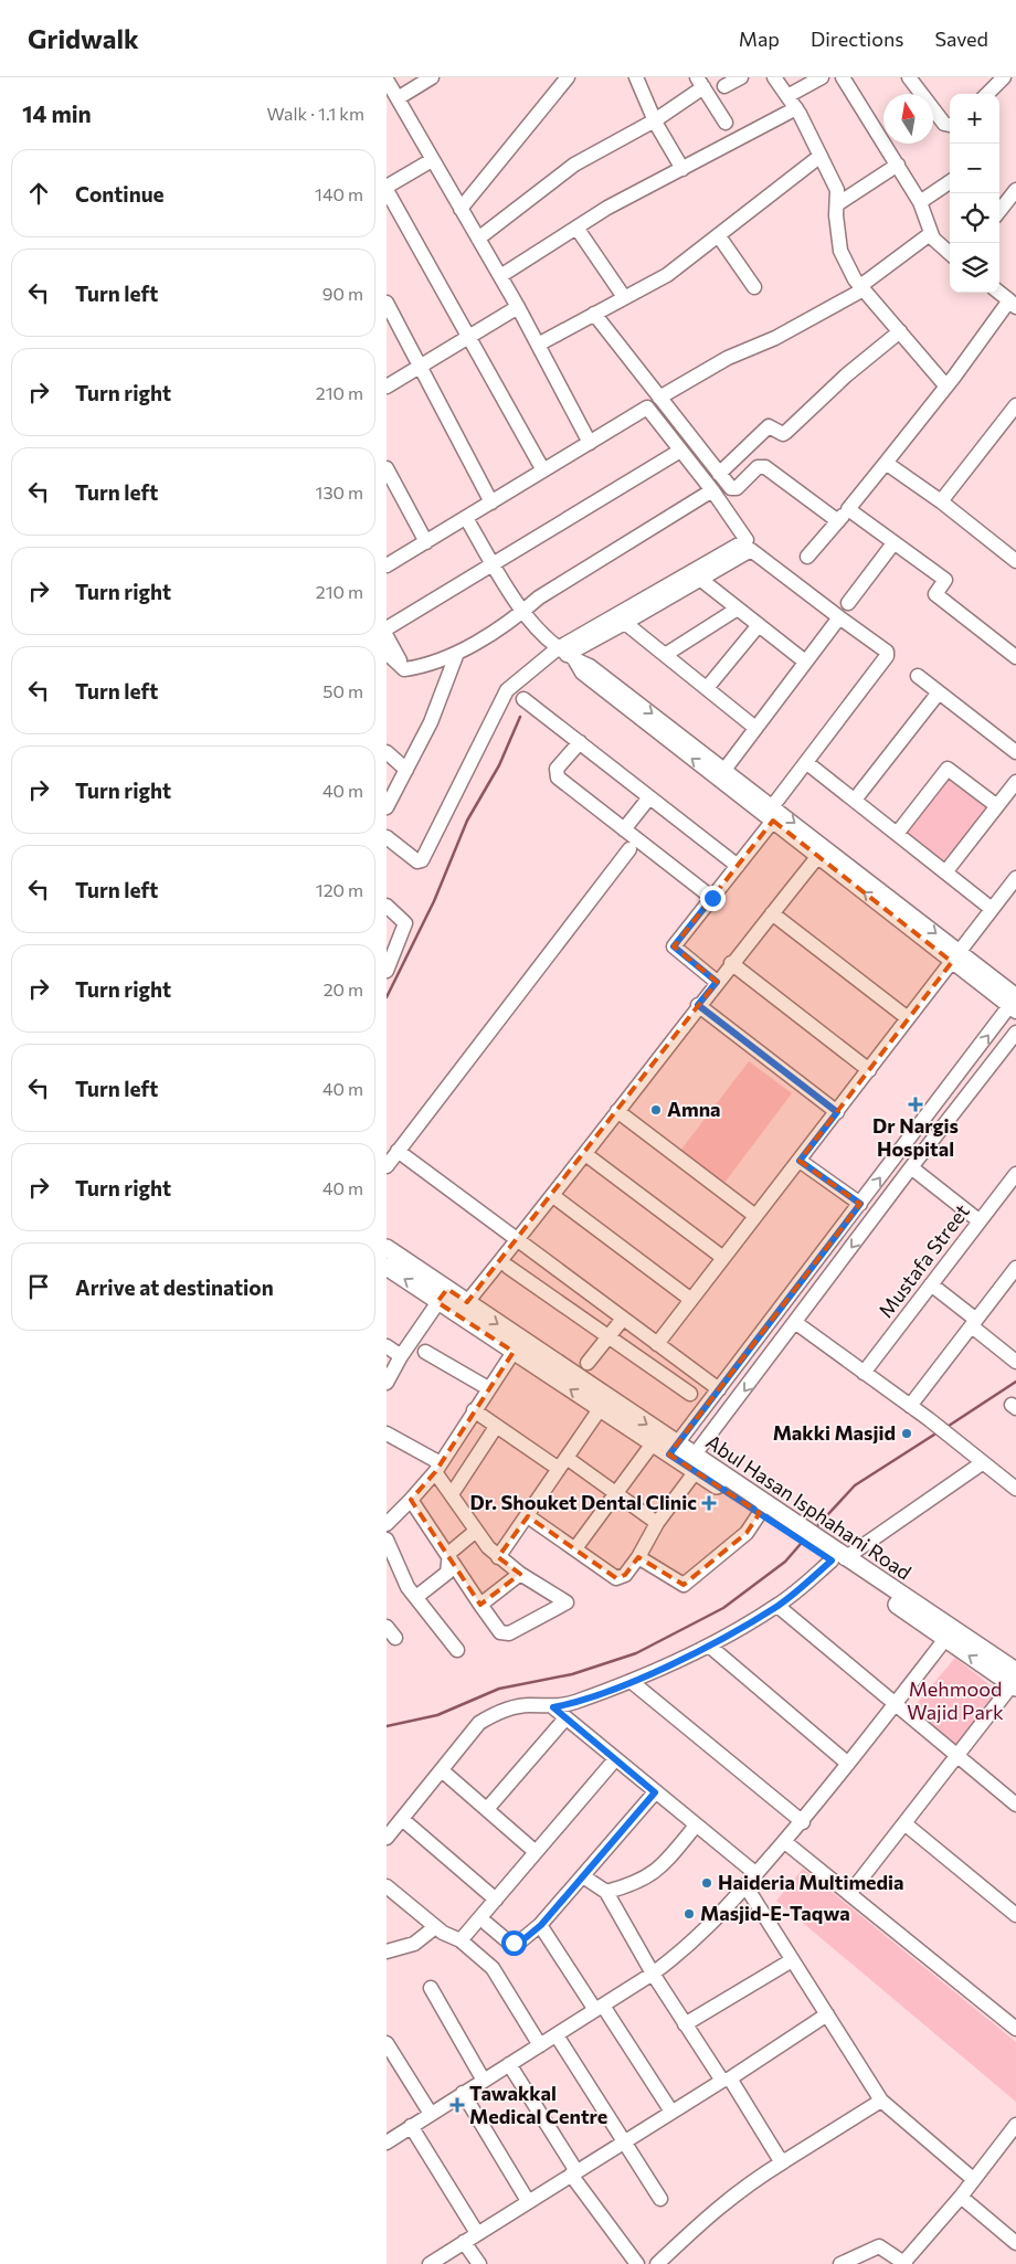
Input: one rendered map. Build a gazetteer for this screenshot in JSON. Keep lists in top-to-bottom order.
{
  "streets": {
    "main road": ["Abul Hasan Isphahani Road"],
    "street": ["Mustafa Street"]
  },
  "parks": ["Mehmood Wajid Park"],
  "places": {
    "health": ["Dr Nargis Hospital", "Dr. Shouket Dental Clinic", "Tawakkal Medical Centre"],
    "other": [
      "Amna",
      "Makki Masjid",
      "Haideria Multimedia",
      "Masjid-E-Taqwa"
    ]
  },
  "north": "top",
  "page": {
    "header": "Gridwalk",
    "nav": ["Map", "Directions", "Saved"],
    "heading": ["14 min", "Walk · 1.1 km"],
    "map_buttons": ["+", "−"],
    "list": [
      ["Continue", "140 m"],
      ["Turn left", "90 m"],
      ["Turn right", "210 m"],
      ["Turn left", "130 m"],
      ["Turn right", "210 m"],
      ["Turn left", "50 m"],
      ["Turn right", "40 m"],
      ["Turn left", "120 m"],
      ["Turn right", "20 m"],
      ["Turn left", "40 m"],
      ["Turn right", "40 m"],
      "Arrive at destination"
    ]
  }
}
